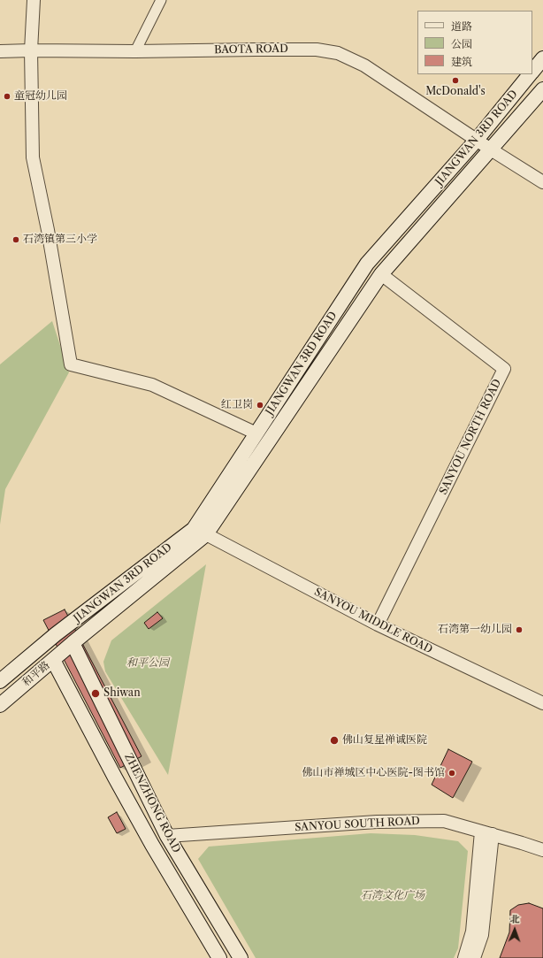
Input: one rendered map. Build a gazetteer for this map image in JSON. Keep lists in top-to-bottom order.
{
  "streets": {
    "main road": ["JIANGWAN 3RD ROAD", "和平路", "ZHENZHONG ROAD"],
    "street": [
      "BAOTA ROAD",
      "SANYOU NORTH ROAD",
      "SANYOU MIDDLE ROAD",
      "SANYOU SOUTH ROAD"
    ]
  },
  "crossings": [
    ["BAOTA ROAD", "JIANGWAN 3RD ROAD"],
    ["JIANGWAN 3RD ROAD", "SANYOU NORTH ROAD"],
    ["JIANGWAN 3RD ROAD", "SANYOU MIDDLE ROAD"],
    ["JIANGWAN 3RD ROAD", "和平路"],
    ["JIANGWAN 3RD ROAD", "ZHENZHONG ROAD"],
    ["SANYOU NORTH ROAD", "SANYOU MIDDLE ROAD"],
    ["和平路", "ZHENZHONG ROAD"],
    ["ZHENZHONG ROAD", "SANYOU SOUTH ROAD"]
  ],
  "parks": ["和平公园", "石湾文化广场"],
  "places": [
    "McDonald's",
    "童冠幼儿园",
    "石湾镇第三小学",
    "红卫岗",
    "石湾第一幼儿园",
    "Shiwan",
    "佛山复星禅诚医院",
    "佛山市禅城区中心医院-图书馆"
  ],
  "legend": ["道路", "公园", "建筑"],
  "north": "top"
}
